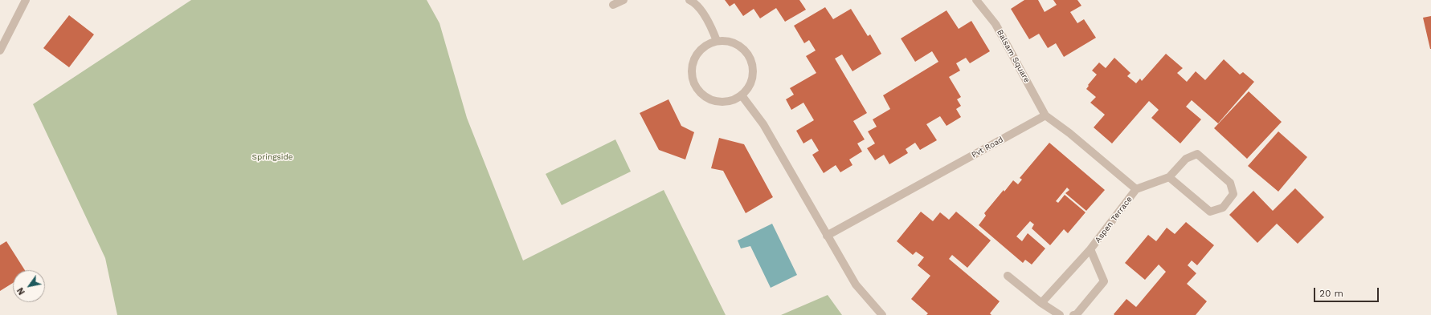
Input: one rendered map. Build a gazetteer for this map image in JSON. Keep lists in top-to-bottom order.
{
  "streets": {
    "street": ["Balsam Square", "Pvt Road", "Aspen Terrace"]
  },
  "crossings": [
    ["Balsam Square", "Pvt Road"]
  ],
  "parks": ["Springside"],
  "scale_bar": "20 m",
  "north": "bottom left"
}
